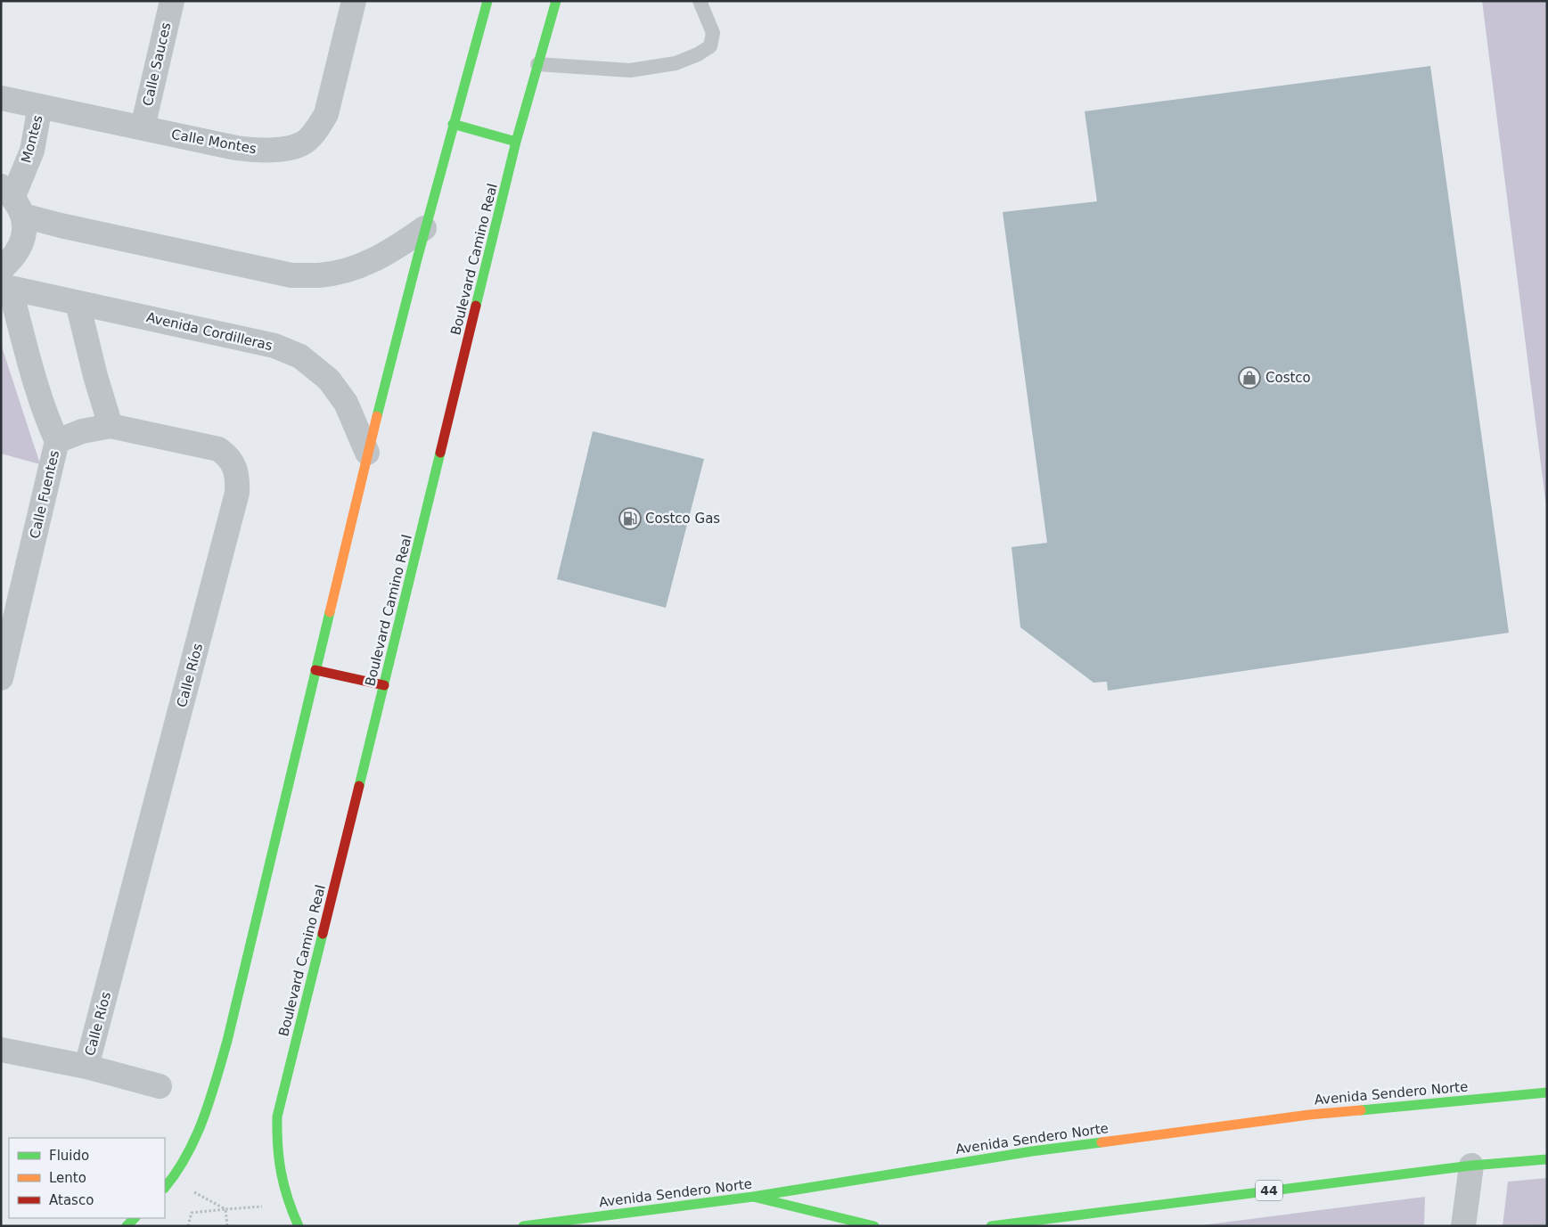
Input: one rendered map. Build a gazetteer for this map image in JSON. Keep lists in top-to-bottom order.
{
  "streets": {
    "street": [
      "Calle Sauces",
      "Montes",
      "Calle Montes",
      "Boulevard Camino Real",
      "Avenida Cordilleras",
      "Calle Fuentes",
      "Calle Ríos",
      "Avenida Sendero Norte",
      "44"
    ]
  },
  "crossings": [
    ["Calle Sauces", "Calle Montes"],
    ["Montes", "Calle Montes"],
    ["Avenida Cordilleras", "Calle Fuentes"],
    ["Calle Fuentes", "Calle Ríos"]
  ],
  "places": {
    "shop": ["Costco"],
    "fuel station": ["Costco Gas"]
  },
  "legend": ["Fluido", "Lento", "Atasco"]
}
